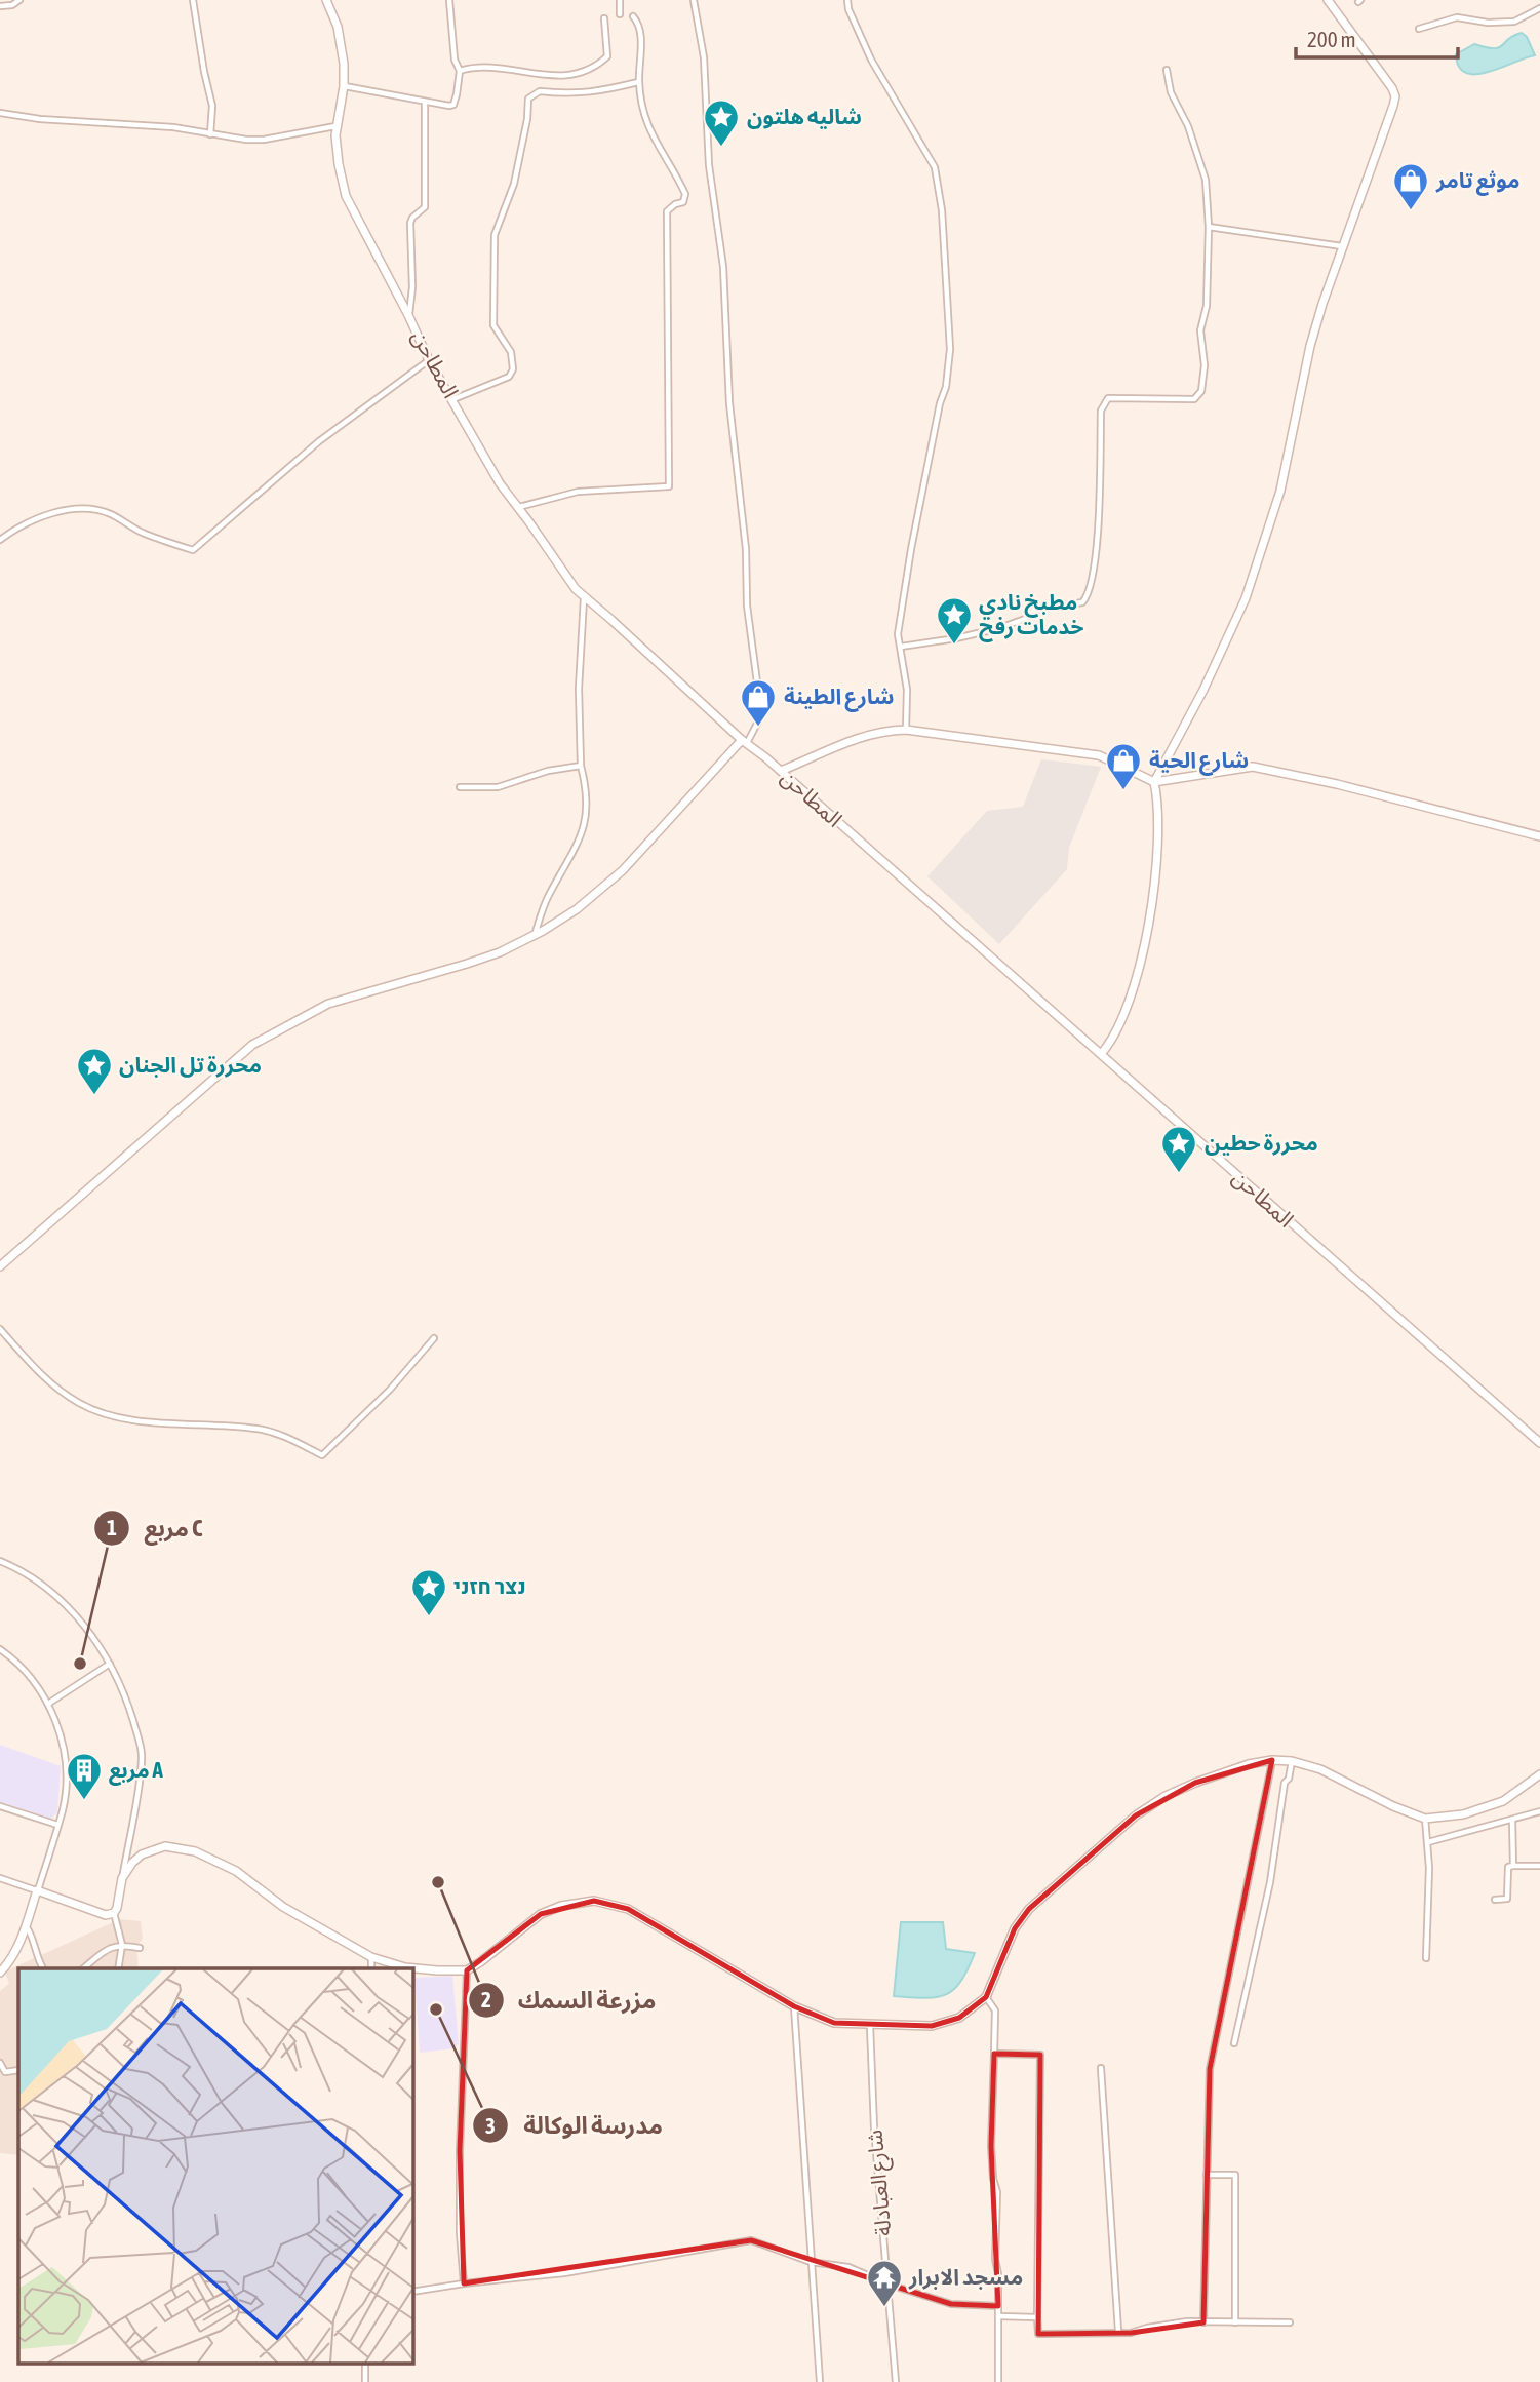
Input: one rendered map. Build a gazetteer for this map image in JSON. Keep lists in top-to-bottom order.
{
  "streets": {
    "street": ["المطاحن", "شارع العبادلة"]
  },
  "places": {
    "place": [
      "شاليه هلتون",
      "مطبخ نادي خدمات رفح",
      "محررة تل الجنان",
      "محررة حطين",
      "נצר חזני"
    ],
    "shop": ["موثع تامر", "شارع الطينة", "شارع الحية"],
    "other": ["مربع C", "مزرعة السمك", "مدرسة الوكالة"],
    "building": ["مربع A"],
    "temple": ["مسجد الابرار"]
  },
  "scale_bar": "200 m"
}
